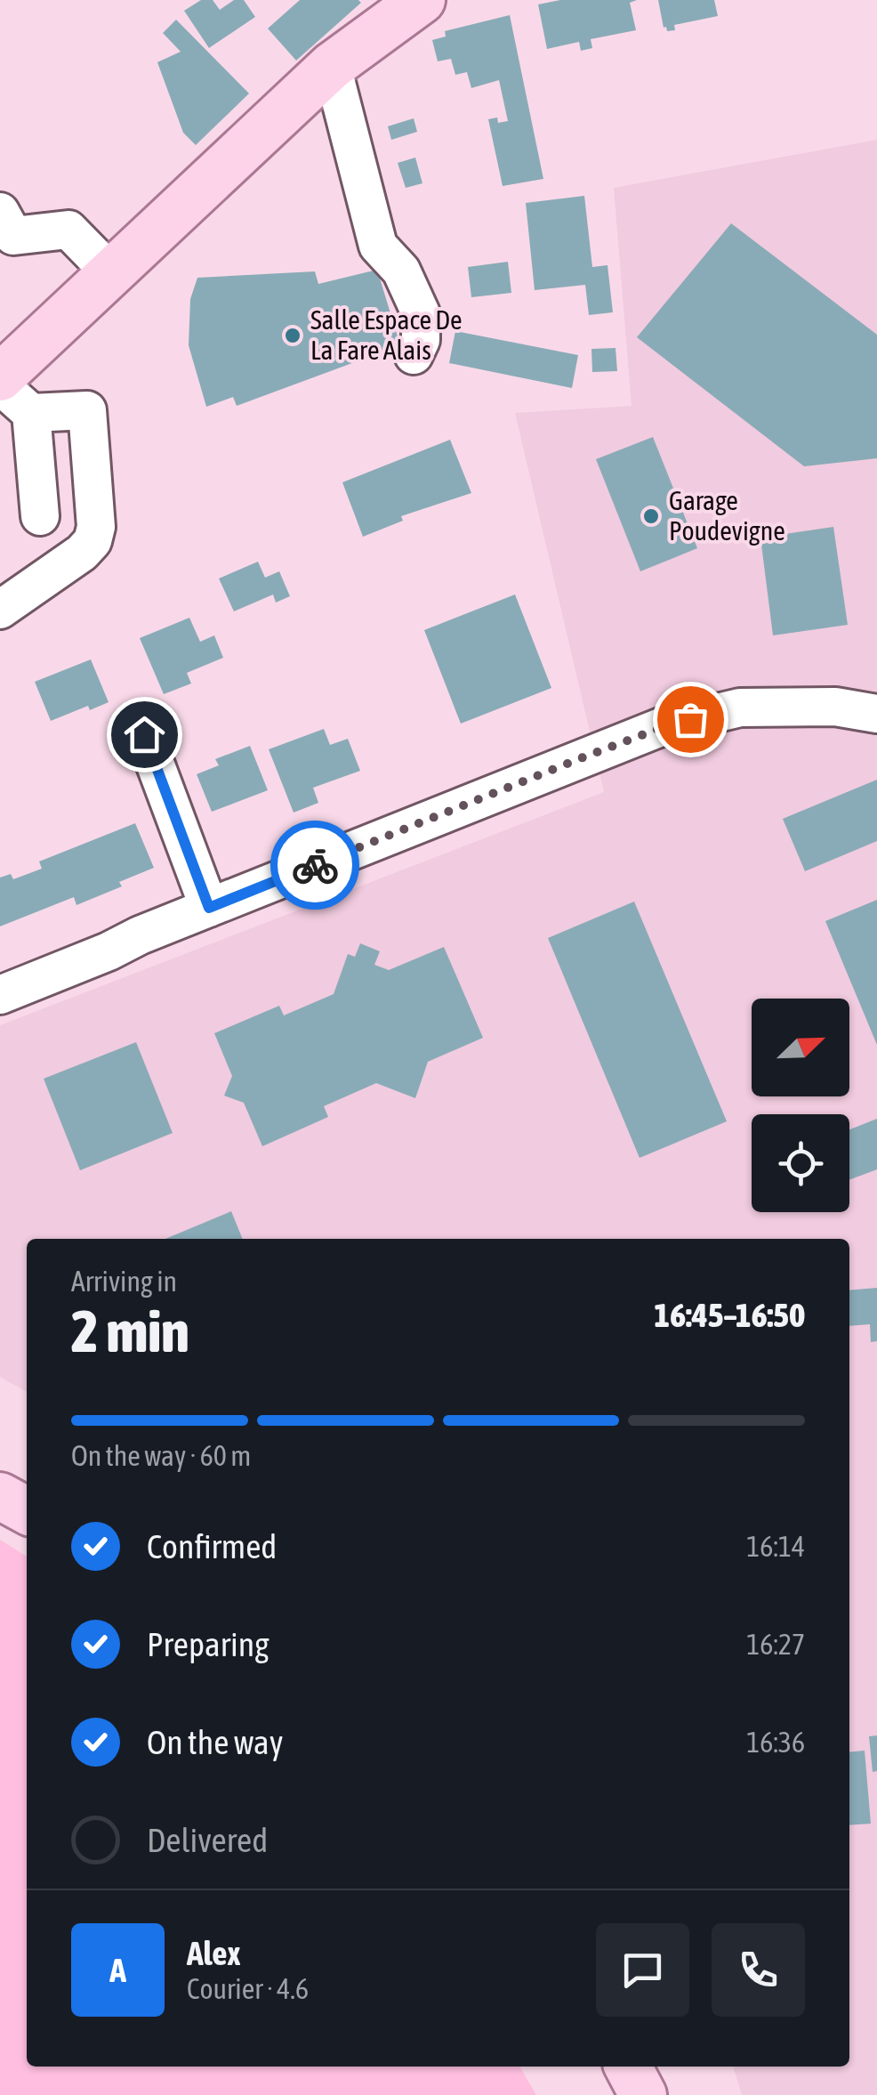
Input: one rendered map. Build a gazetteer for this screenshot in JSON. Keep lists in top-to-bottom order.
{
  "places": ["Salle Espace De La Fare Alais", "Garage Poudevigne"],
  "north": "top right",
  "page": {
    "heading": ["2 min", "Arriving in", "16:45–16:50"],
    "panel": ["Alex", "Courier · 4.6"],
    "bar": "On the way · 60 m",
    "list": [
      ["Confirmed", "16:14"],
      ["Preparing", "16:27"],
      ["On the way", "16:36"],
      "Delivered"
    ],
    "round": "A"
  }
}
